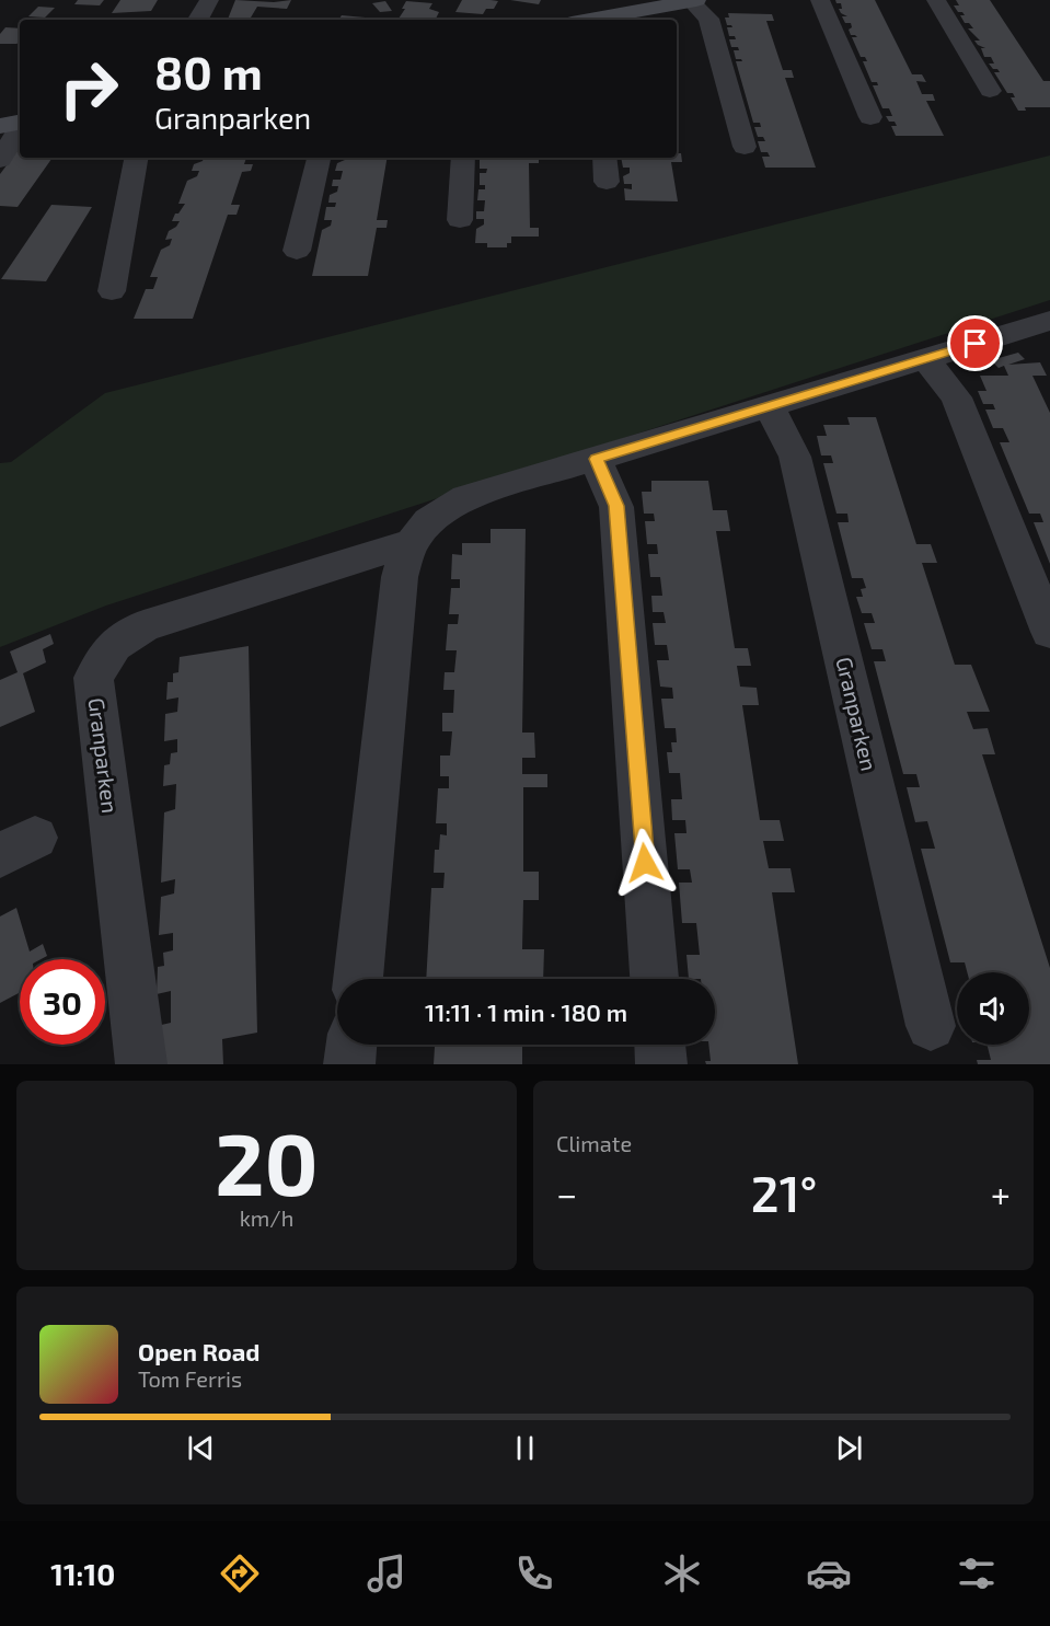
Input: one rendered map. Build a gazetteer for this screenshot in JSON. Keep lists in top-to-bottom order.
{
  "streets": {
    "street": ["Granparken"]
  },
  "page": {
    "turn": ["80 m", "Granparken"],
    "limit": "30",
    "trip": "11:11 · 1 min · 180 m",
    "tile": [
      ["20", "km/h"],
      "Climate"
    ],
    "heat": ["−", "21°", "+"],
    "song": ["Open Road", "Tom Ferris"],
    "tabs": "11:10"
  }
}
